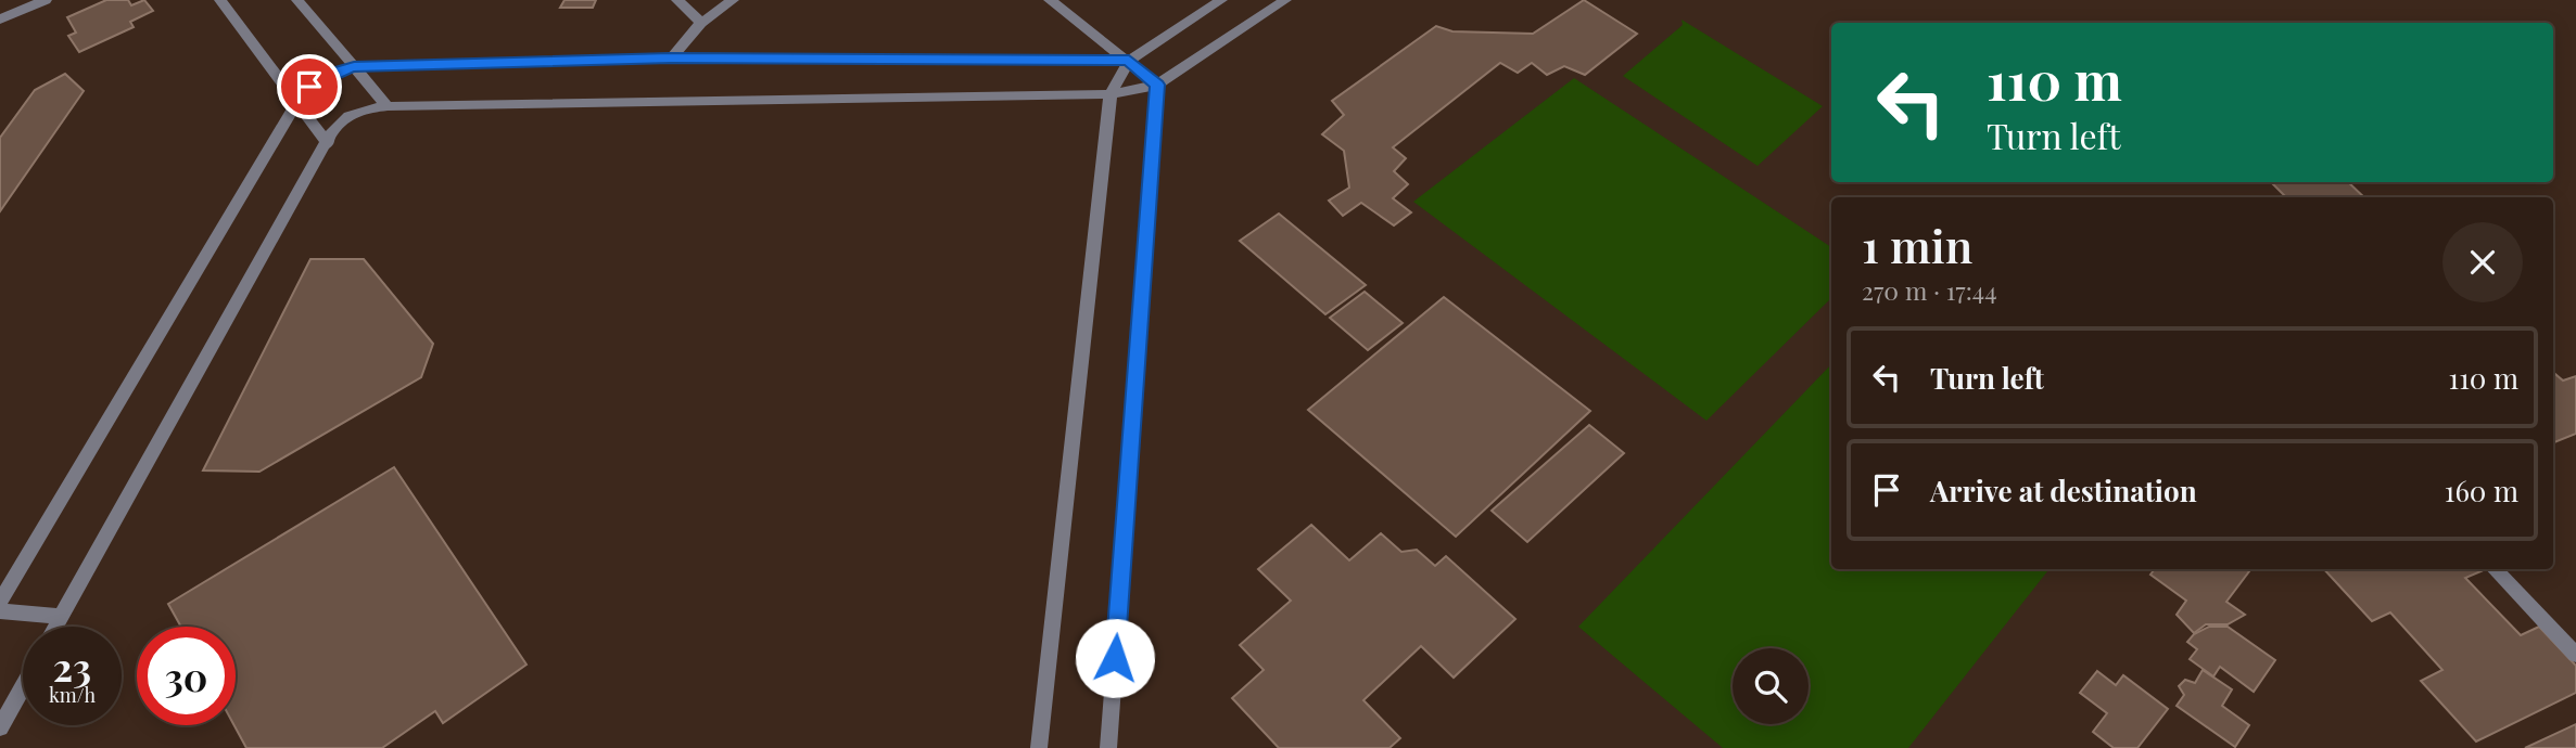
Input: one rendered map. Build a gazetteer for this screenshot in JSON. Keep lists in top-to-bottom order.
{
  "page": {
    "turn": ["110 m", "Turn left"],
    "heading": ["1 min", "270 m · 17:44"],
    "list": [
      {
        "name": "Turn left",
        "value": "110 m"
      },
      {
        "name": "Arrive at destination",
        "value": "160 m"
      }
    ],
    "speed": "23 km/h",
    "limit": "30"
  }
}
